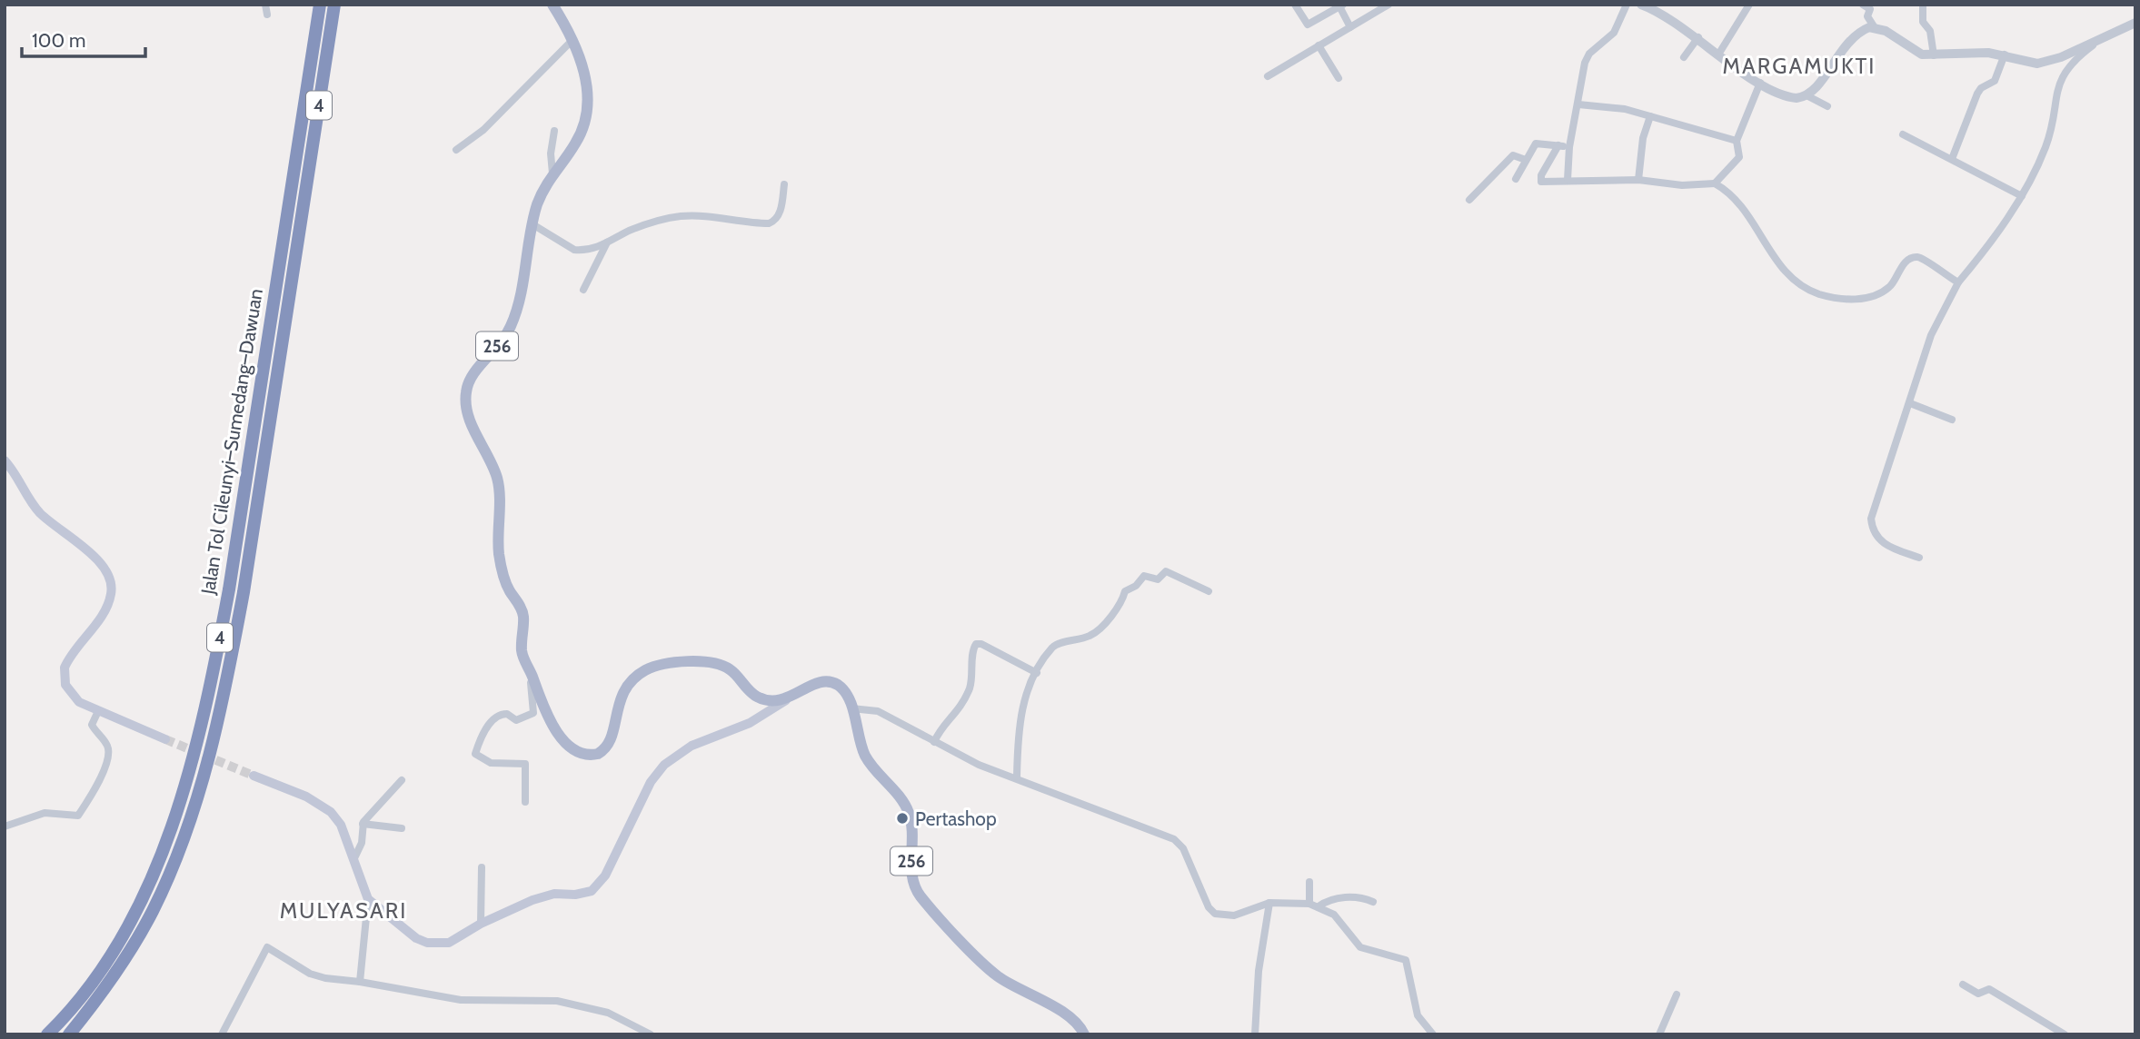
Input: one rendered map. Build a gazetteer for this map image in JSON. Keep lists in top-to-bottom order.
{
  "streets": {
    "highway": ["4", "Jalan Tol Cileunyi–Sumedang–Dawuan"],
    "main road": ["256"]
  },
  "districts": ["MARGAMUKTI", "MULYASARI"],
  "places": ["Pertashop"],
  "scale_bar": "100 m"
}
